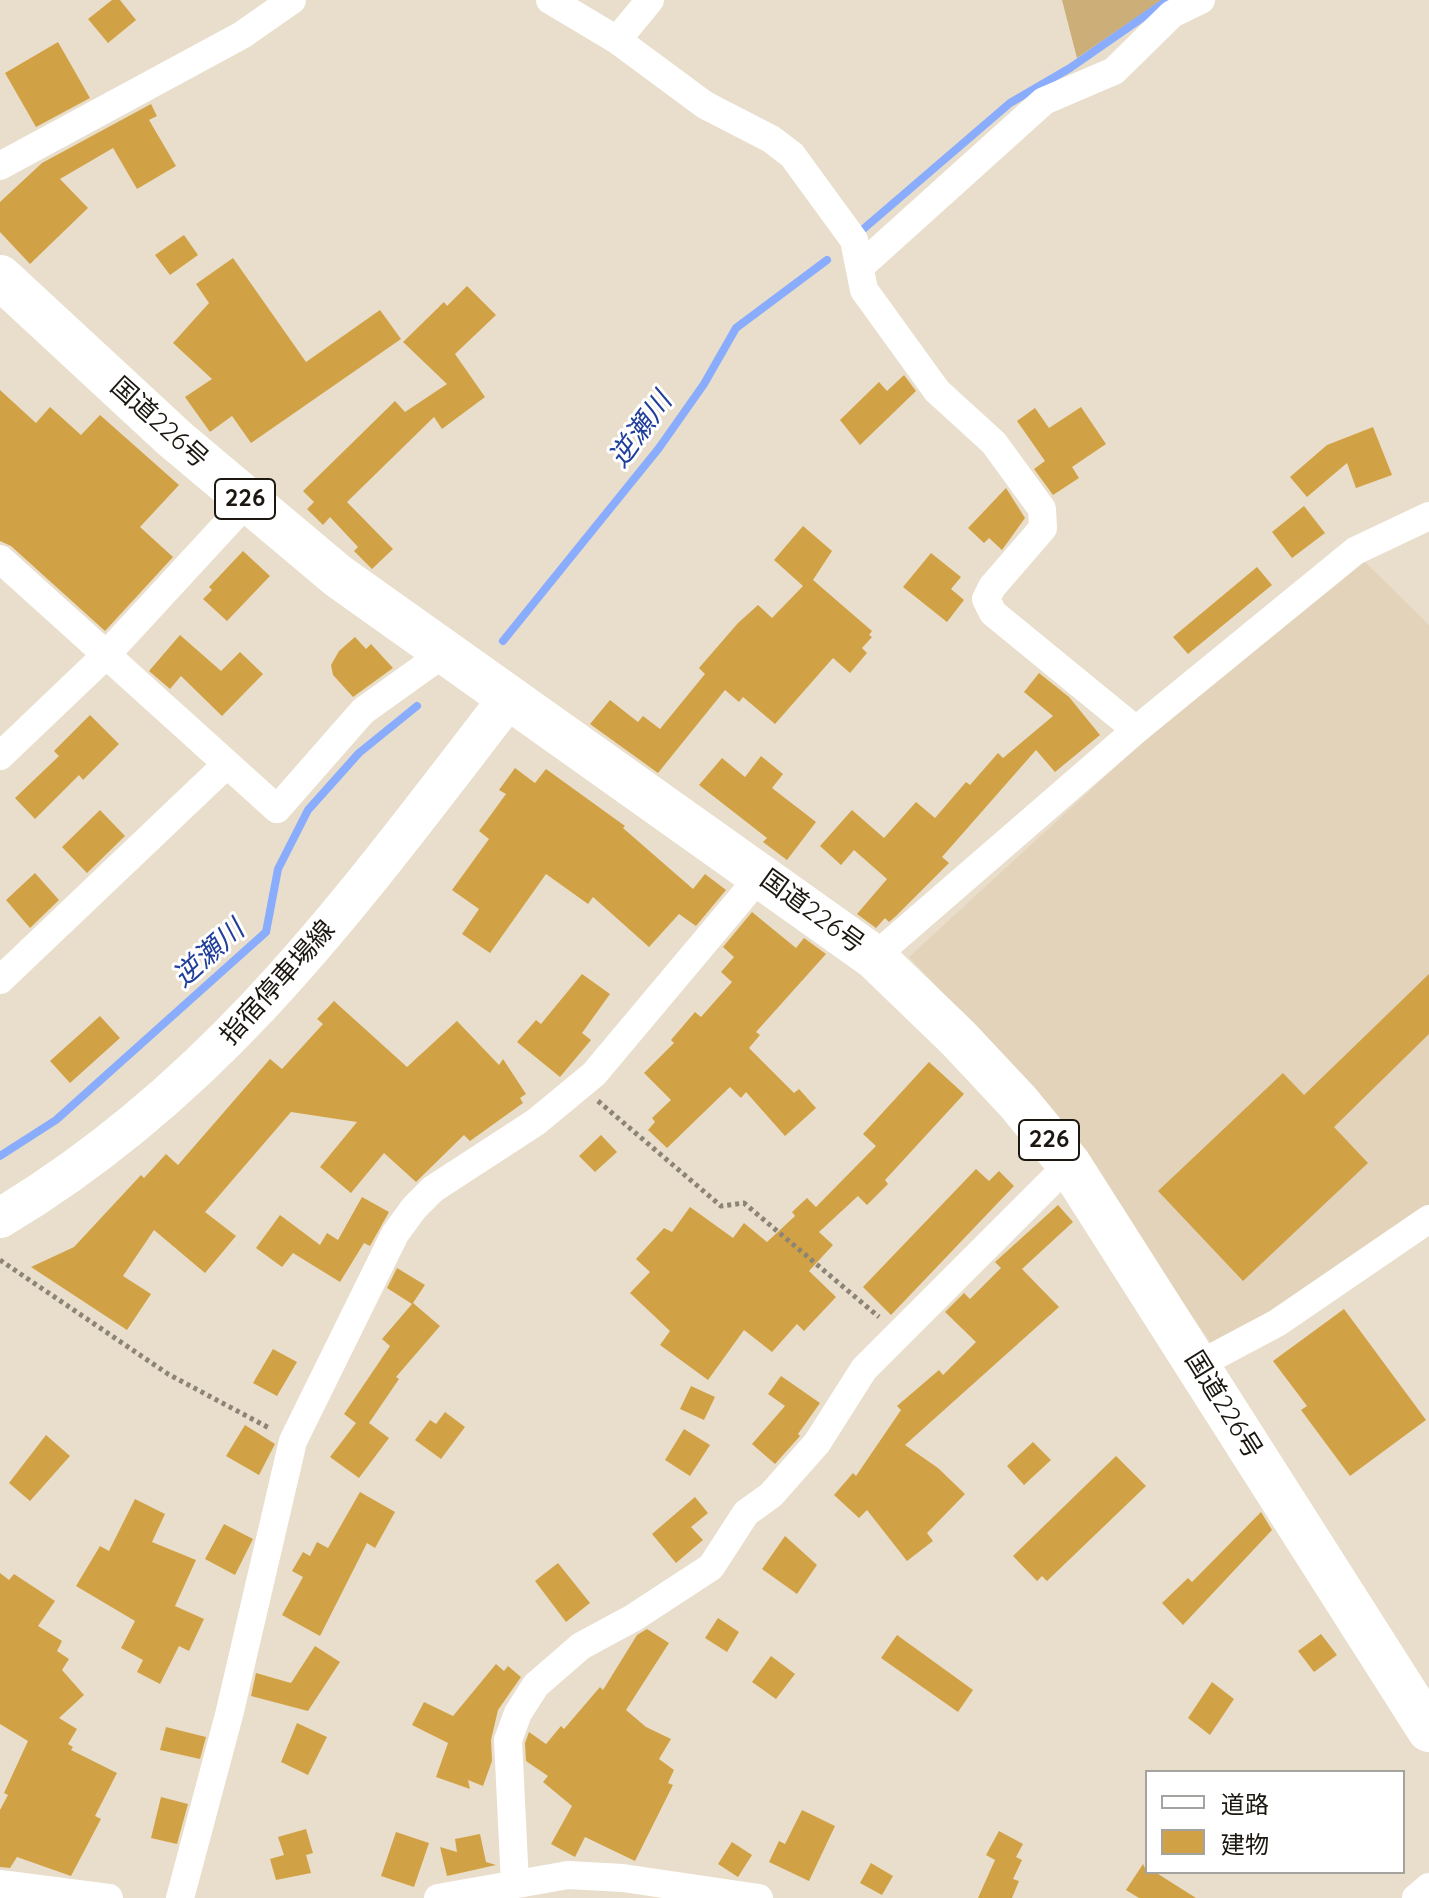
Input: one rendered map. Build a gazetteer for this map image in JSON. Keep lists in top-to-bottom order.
{
  "streets": {
    "highway": ["国道226号", "226"],
    "main road": ["指宿停車場線"]
  },
  "crossings": [
    ["国道226号", "指宿停車場線"]
  ],
  "water": ["逆瀬川"],
  "legend": ["道路", "建物"]
}
